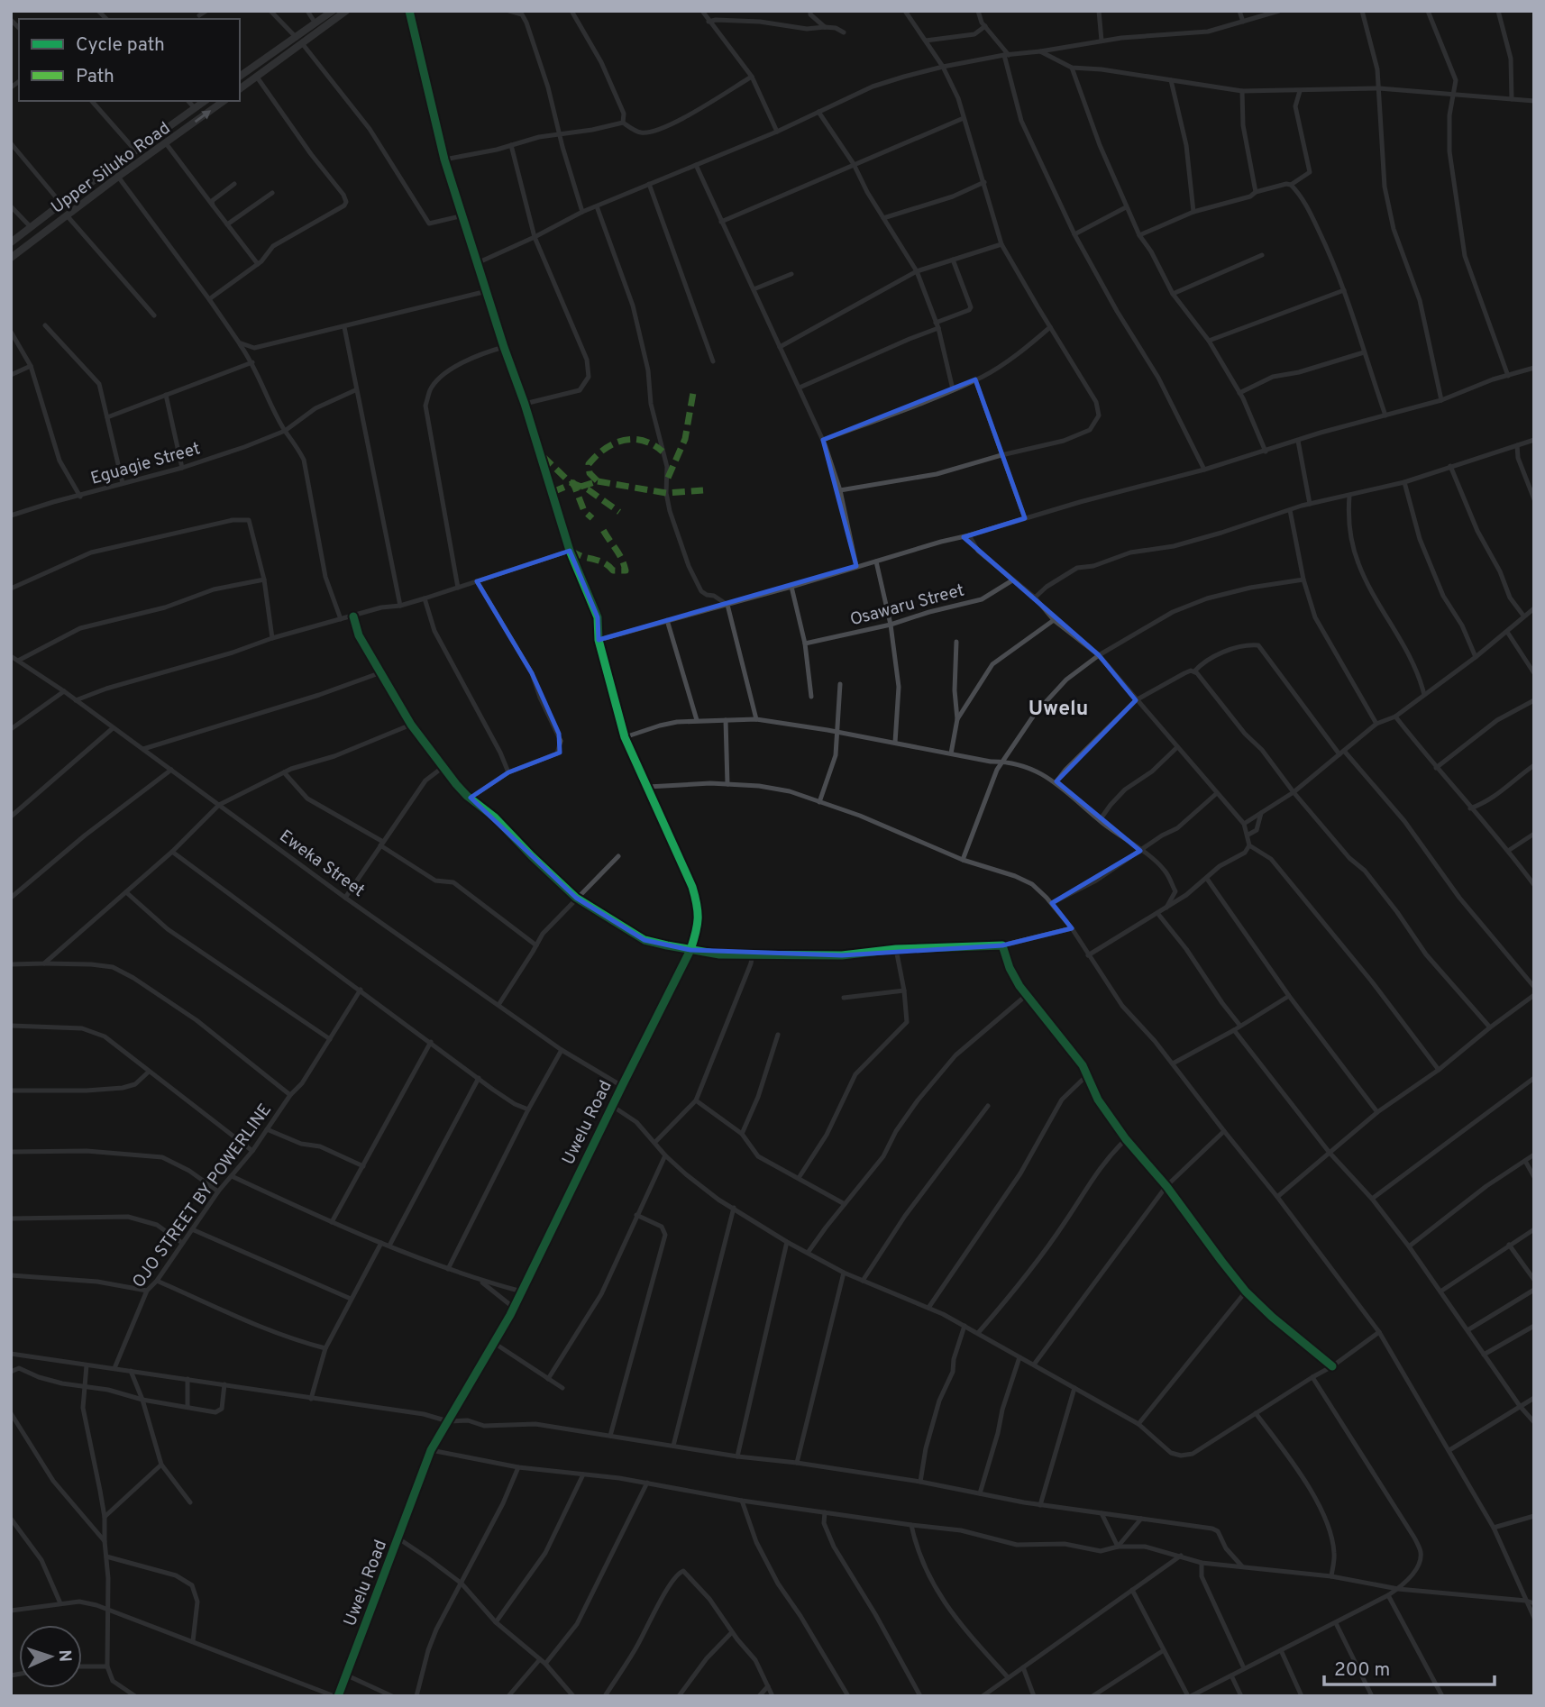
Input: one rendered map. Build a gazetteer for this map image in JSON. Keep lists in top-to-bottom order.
{
  "streets": {
    "main road": ["Upper Siluko Road"],
    "street": [
      "Eguagie Street",
      "Osawaru Street",
      "Eweka Street",
      "Uwelu Road",
      "OJO STREET BY POWERLINE"
    ]
  },
  "crossings": [
    ["Eweka Street", "Uwelu Road"]
  ],
  "districts": ["Uwelu"],
  "legend": ["Cycle path", "Path"],
  "scale_bar": "200 m",
  "north": "right"
}
